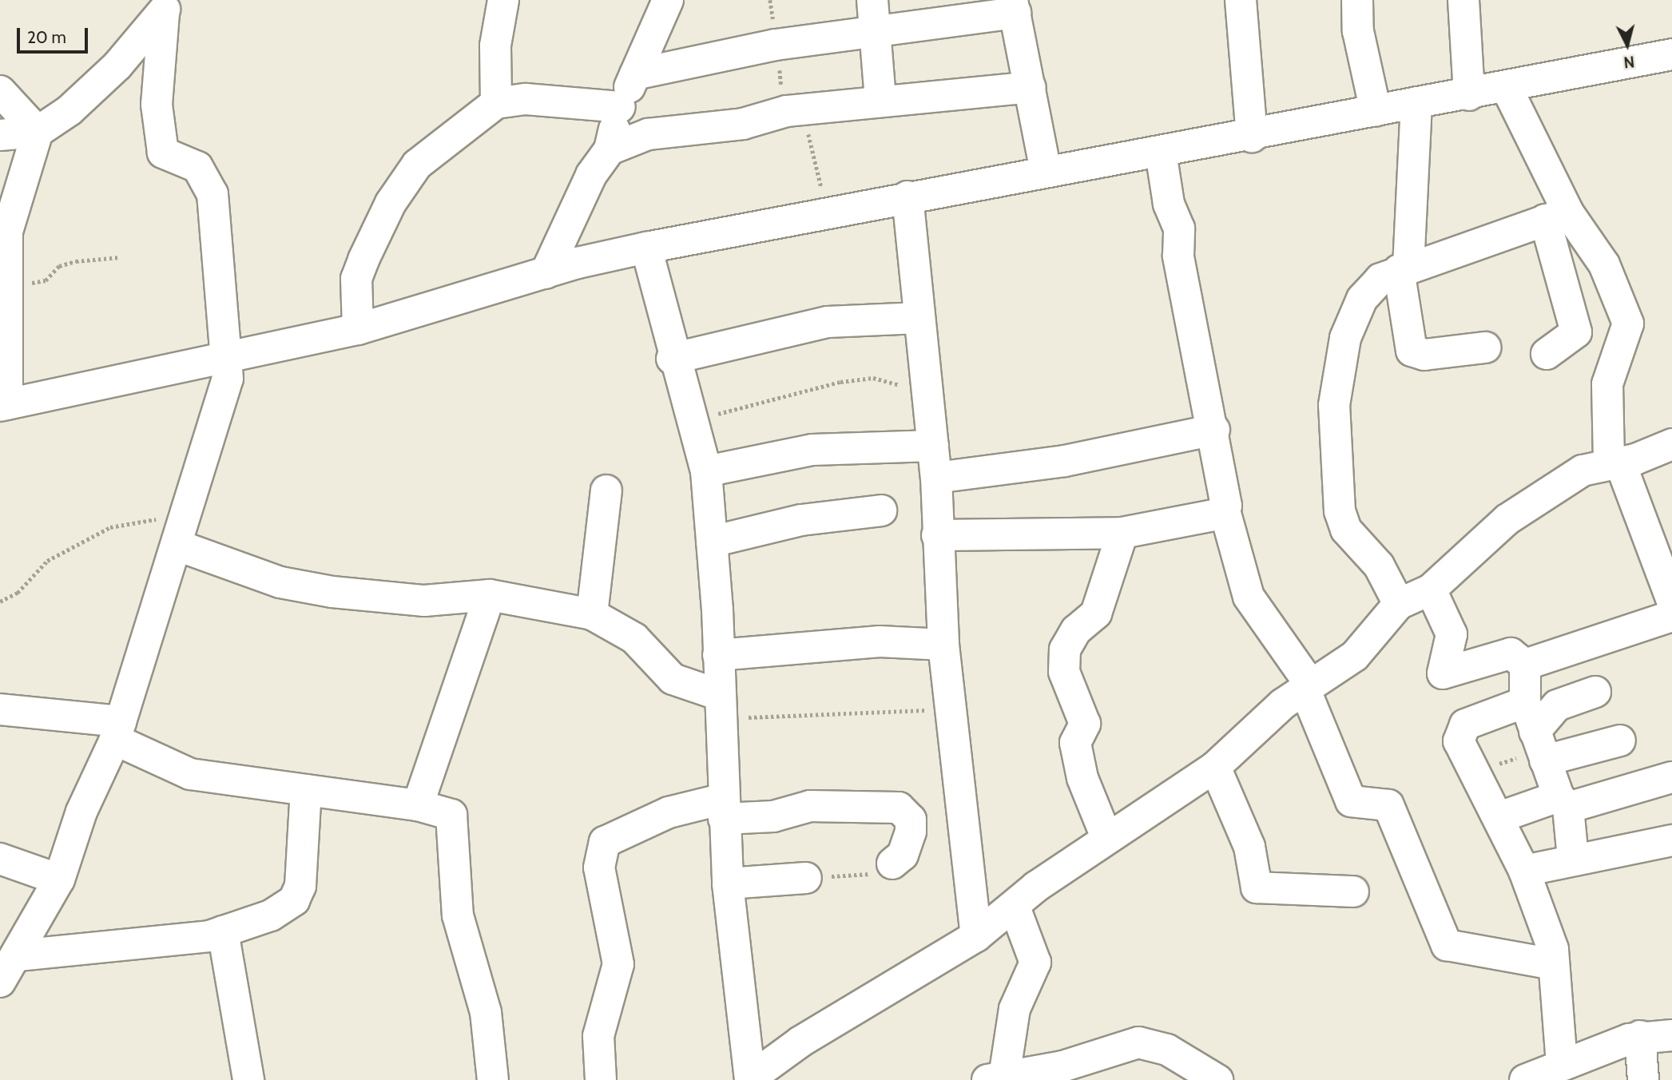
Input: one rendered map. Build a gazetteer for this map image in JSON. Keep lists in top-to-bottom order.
{
  "scale_bar": "20 m",
  "north": "bottom"
}
